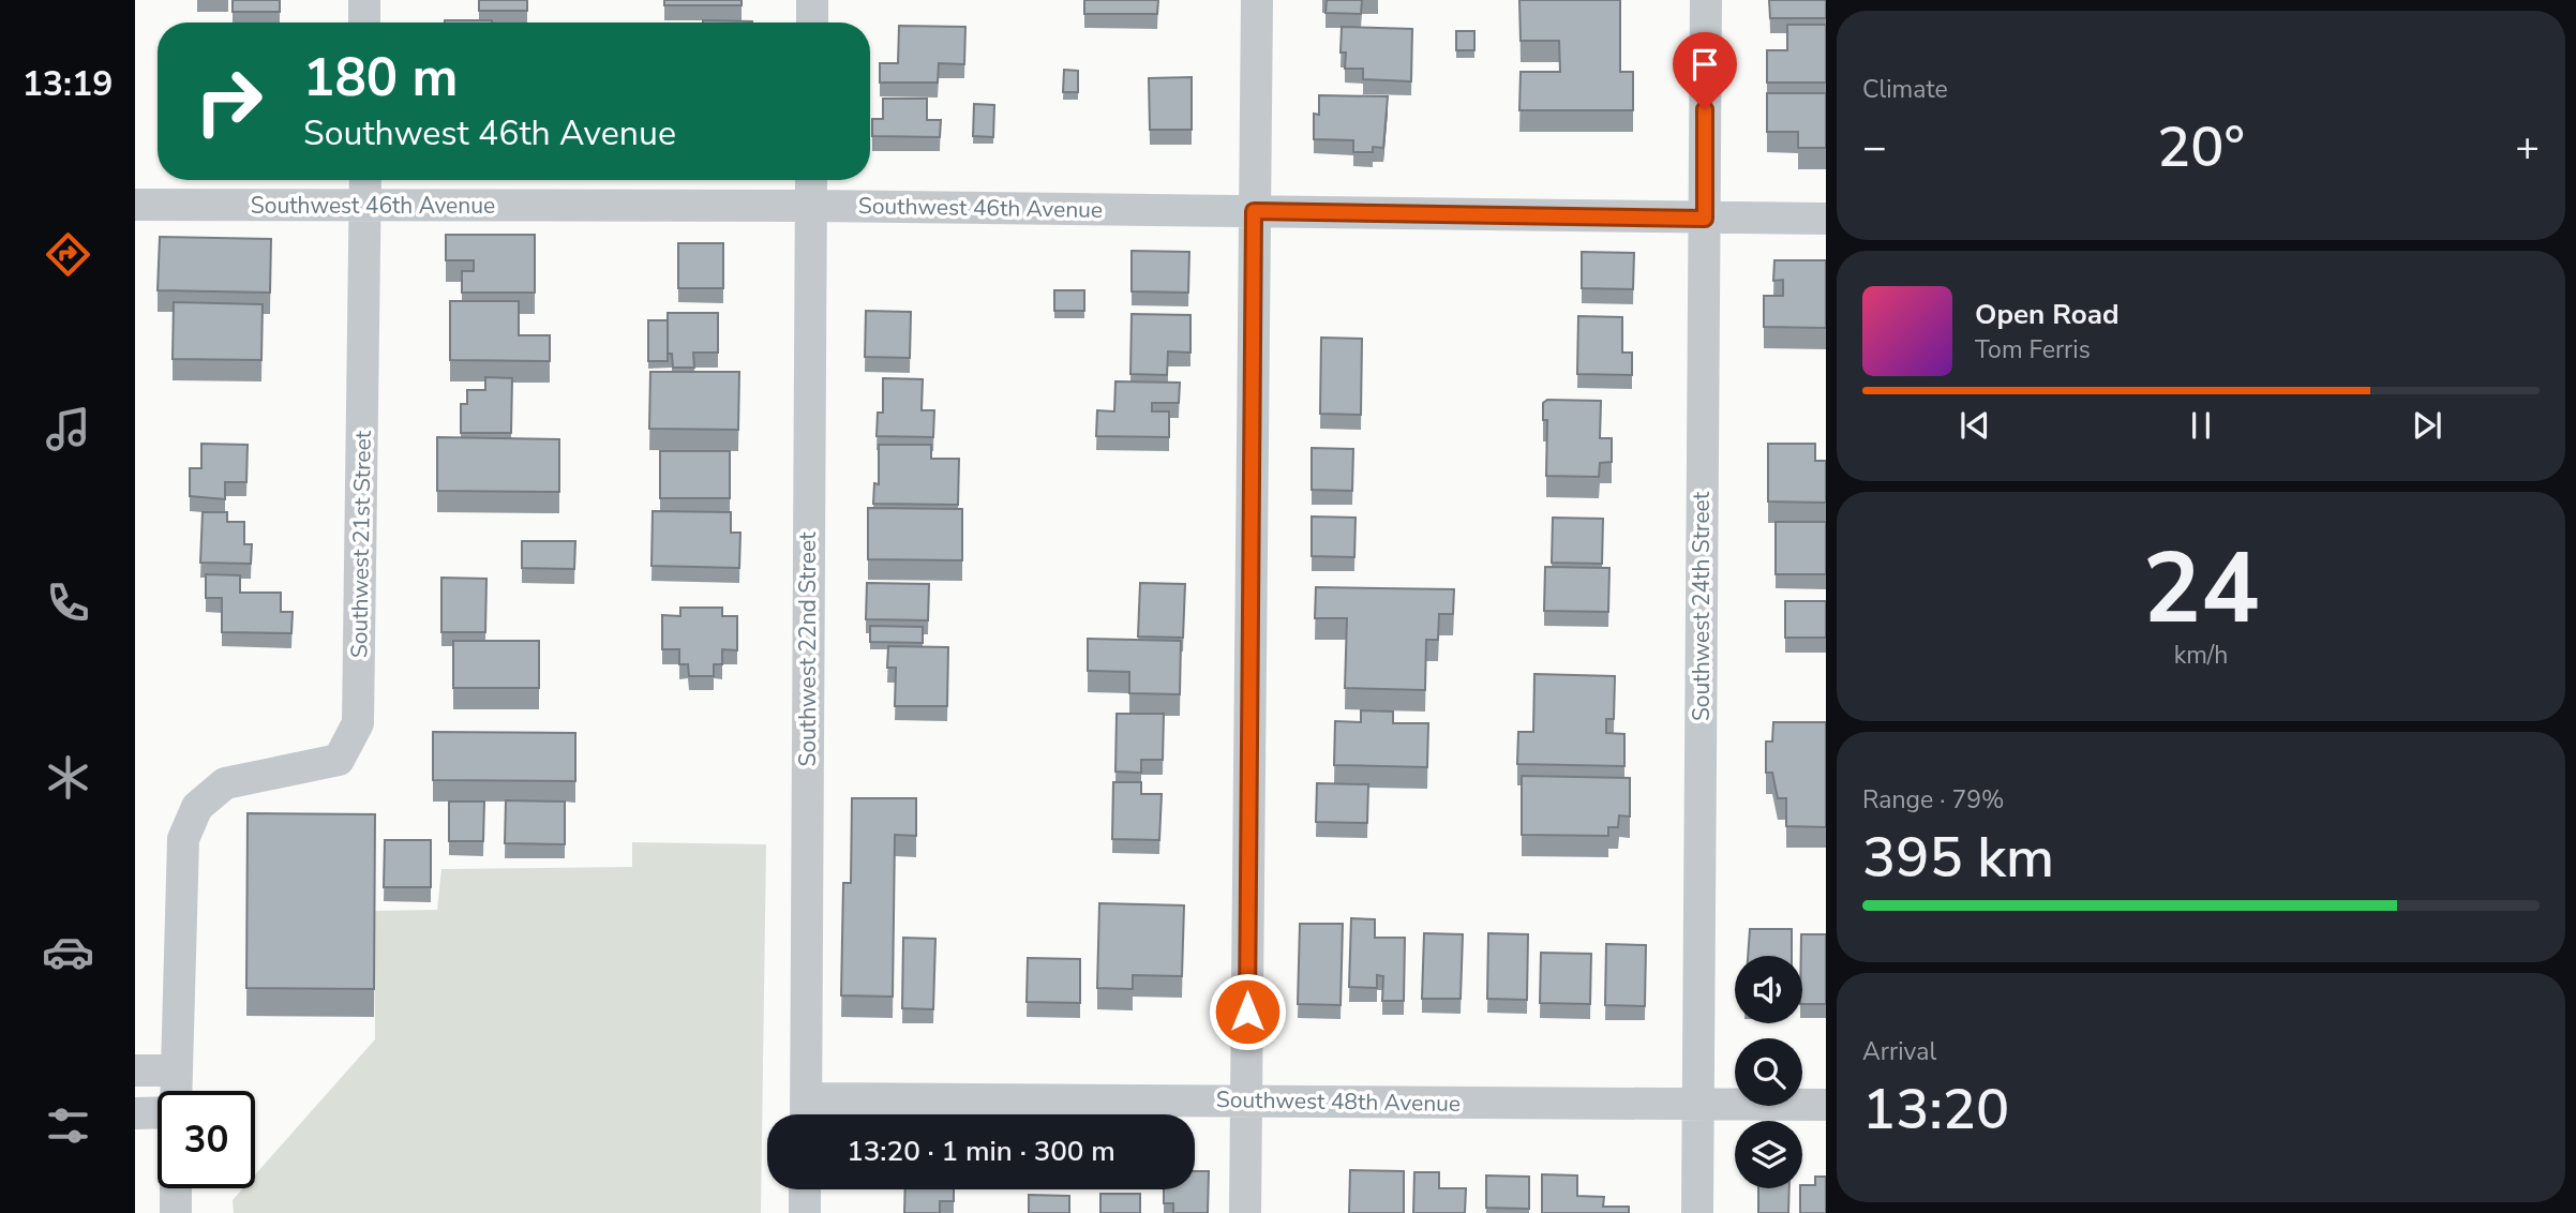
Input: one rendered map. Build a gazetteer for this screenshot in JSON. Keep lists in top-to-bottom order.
{
  "streets": {
    "street": [
      "Southwest 46th Avenue",
      "Southwest 21st Street",
      "Southwest 24th Street",
      "Southwest 22nd Street",
      "Southwest 48th Avenue"
    ]
  },
  "crossings": [
    ["Southwest 46th Avenue", "Southwest 21st Street"],
    ["Southwest 46th Avenue", "Southwest 24th Street"],
    ["Southwest 46th Avenue", "Southwest 22nd Street"],
    ["Southwest 24th Street", "Southwest 48th Avenue"],
    ["Southwest 22nd Street", "Southwest 48th Avenue"]
  ],
  "page": {
    "tabs": "13:19",
    "tile": [
      "Climate",
      ["24", "km/h"],
      ["Range · 79%", "395 km"],
      ["Arrival", "13:20"]
    ],
    "turn": ["180 m", "Southwest 46th Avenue"],
    "heat": ["−", "20°", "+"],
    "song": ["Open Road", "Tom Ferris"],
    "limit": "30",
    "trip": "13:20 · 1 min · 300 m"
  }
}
